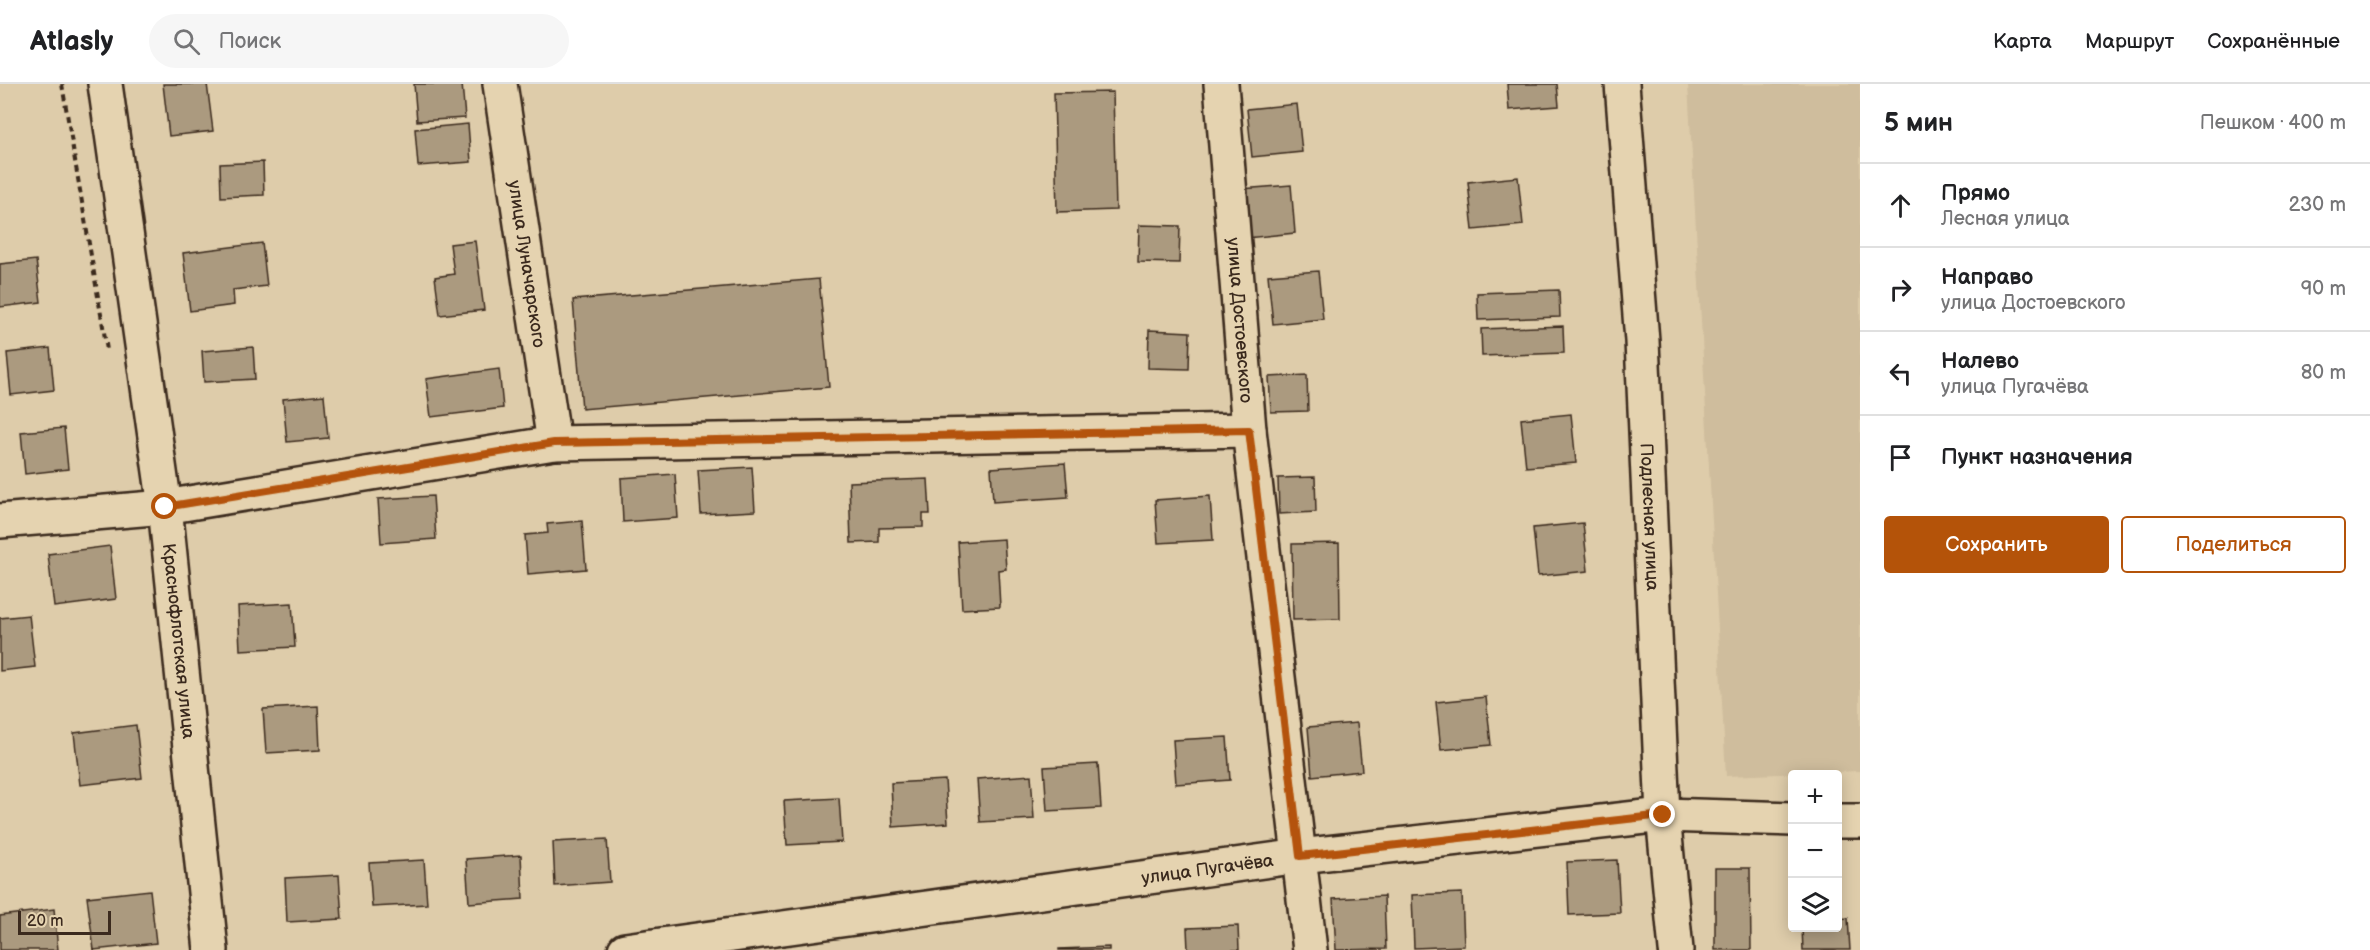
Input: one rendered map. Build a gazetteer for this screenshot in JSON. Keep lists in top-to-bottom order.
{
  "streets": {
    "street": [
      "улица Луначарского",
      "улица Достоевского",
      "Подлесная улица",
      "Краснофлотская улица",
      "улица Пугачёва"
    ]
  },
  "crossings": [
    ["улица Достоевского", "улица Пугачёва"],
    ["Подлесная улица", "улица Пугачёва"]
  ],
  "scale_bar": "20 m",
  "page": {
    "header": "Atlasly",
    "search": "Поиск",
    "nav": ["Карта", "Маршрут", "Сохранённые"],
    "heading": ["5 мин", "Пешком · 400 m"],
    "list": [
      ["Прямо", "Лесная улица", "230 m"],
      ["Направо", "улица Достоевского", "90 m"],
      ["Налево", "улица Пугачёва", "80 m"],
      "Пункт назначения"
    ],
    "buttons": ["Сохранить", "Поделиться"],
    "map_buttons": ["+", "−"],
    "scale": "20 m"
  }
}
